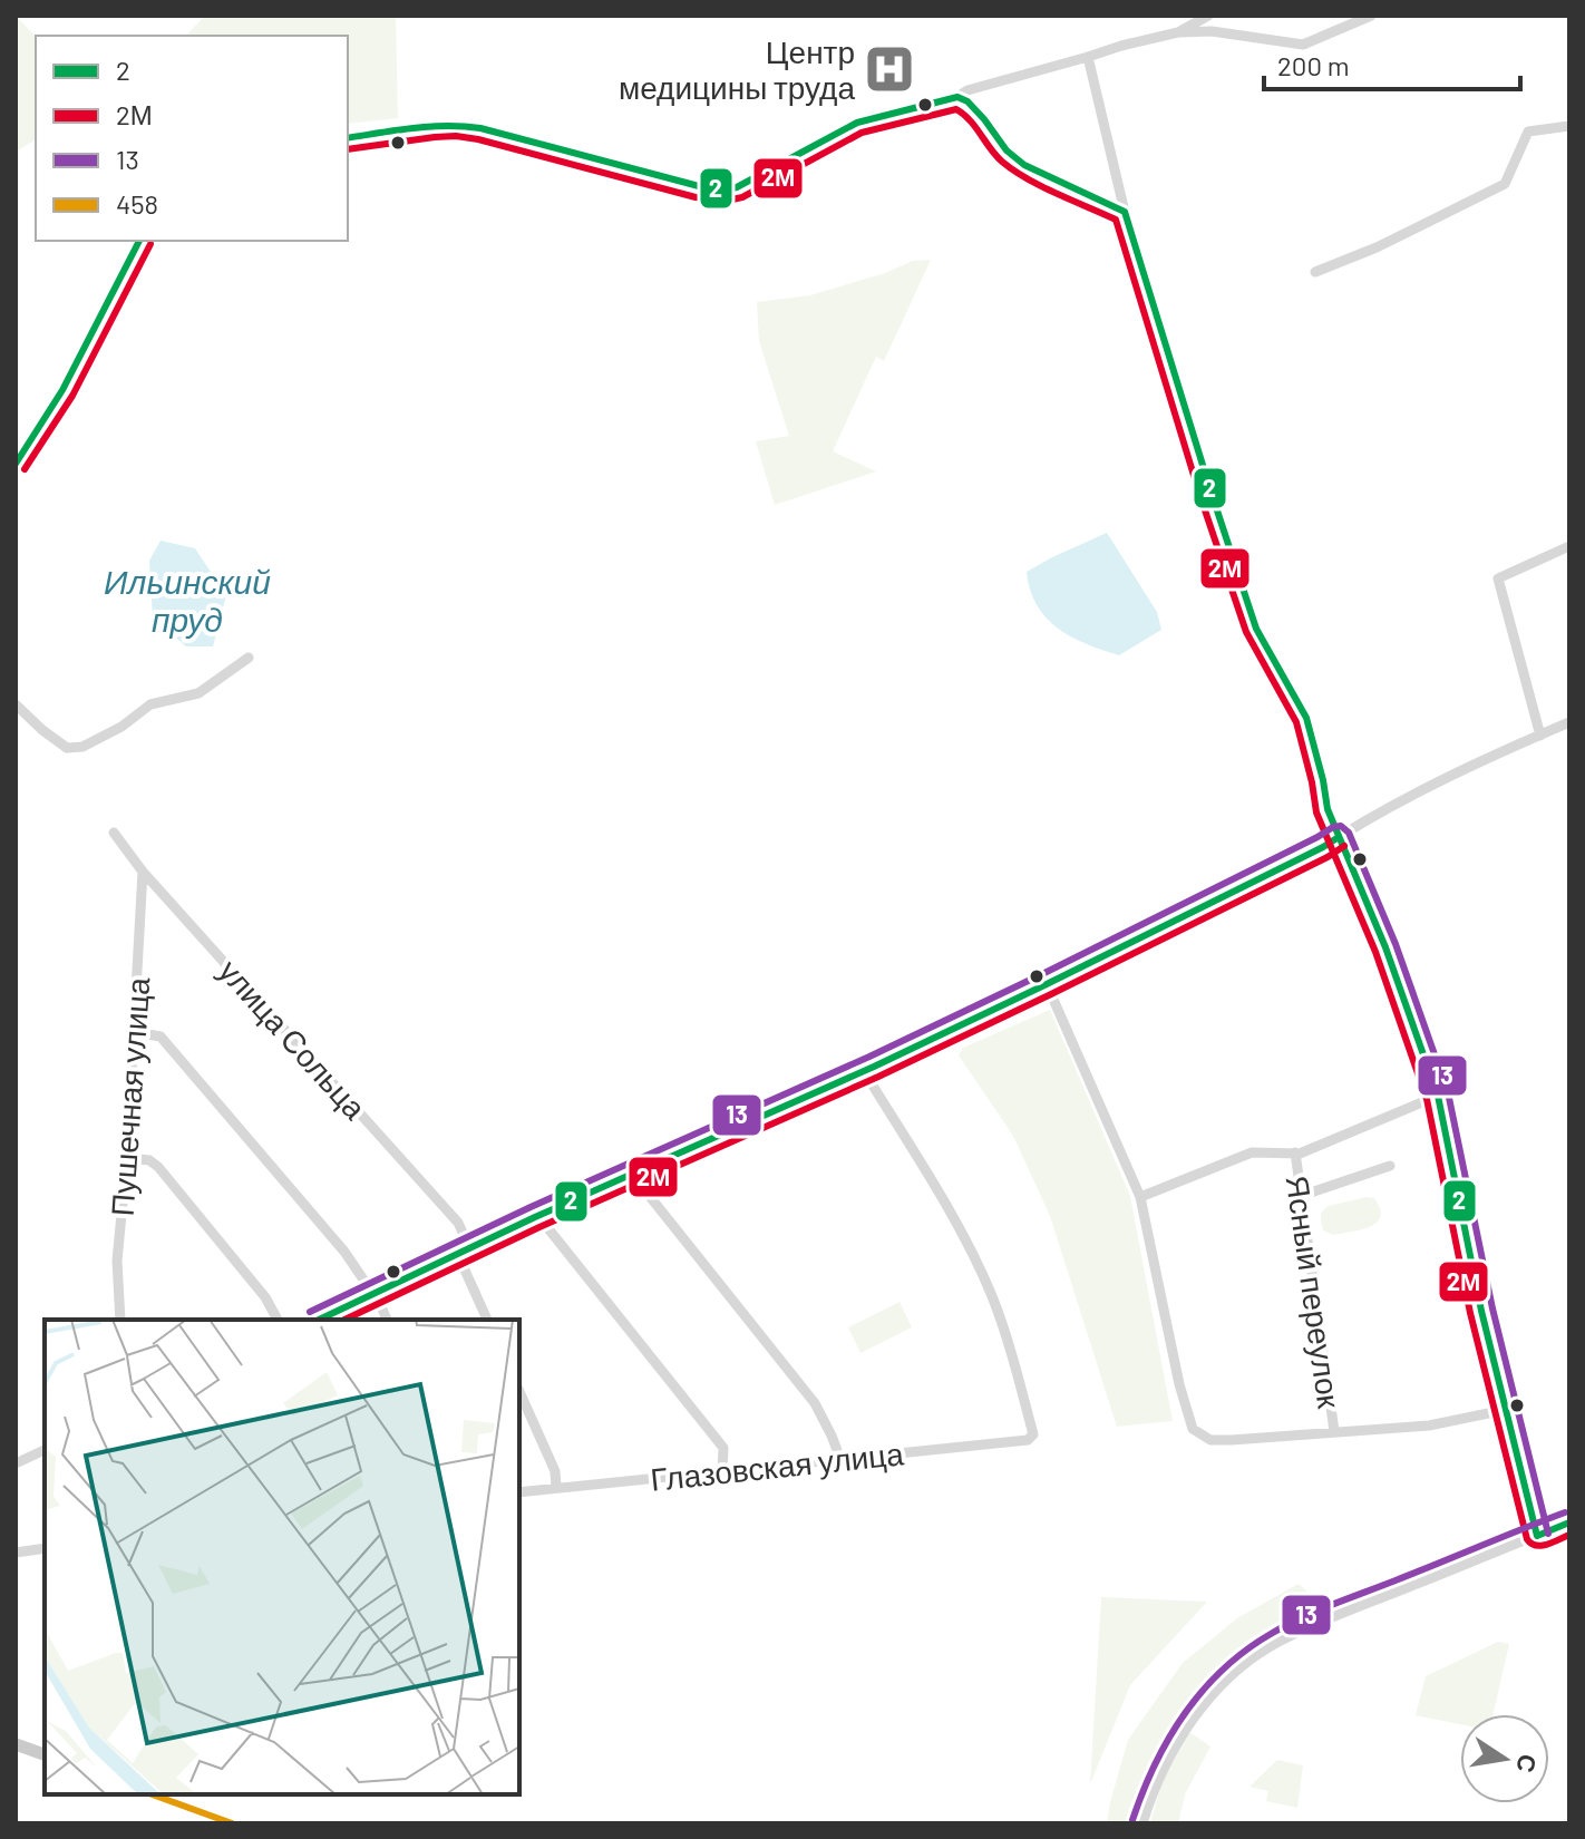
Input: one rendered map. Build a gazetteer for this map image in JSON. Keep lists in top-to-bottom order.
{
  "streets": {
    "street": [
      "улица Сольца",
      "Пушечная улица",
      "Ясный переулок",
      "Глазовская улица"
    ]
  },
  "crossings": [
    ["улица Сольца", "Пушечная улица"]
  ],
  "water": ["Ильинский пруд"],
  "places": {
    "hospital": ["Центр медицины труда"]
  },
  "lines": [
    "transit line 2",
    "transit line 2М",
    "transit line 13",
    "transit line 458"
  ],
  "legend": [
    "2",
    "2М",
    "13",
    "458"
  ],
  "scale_bar": "200 m",
  "north": "right"
}
